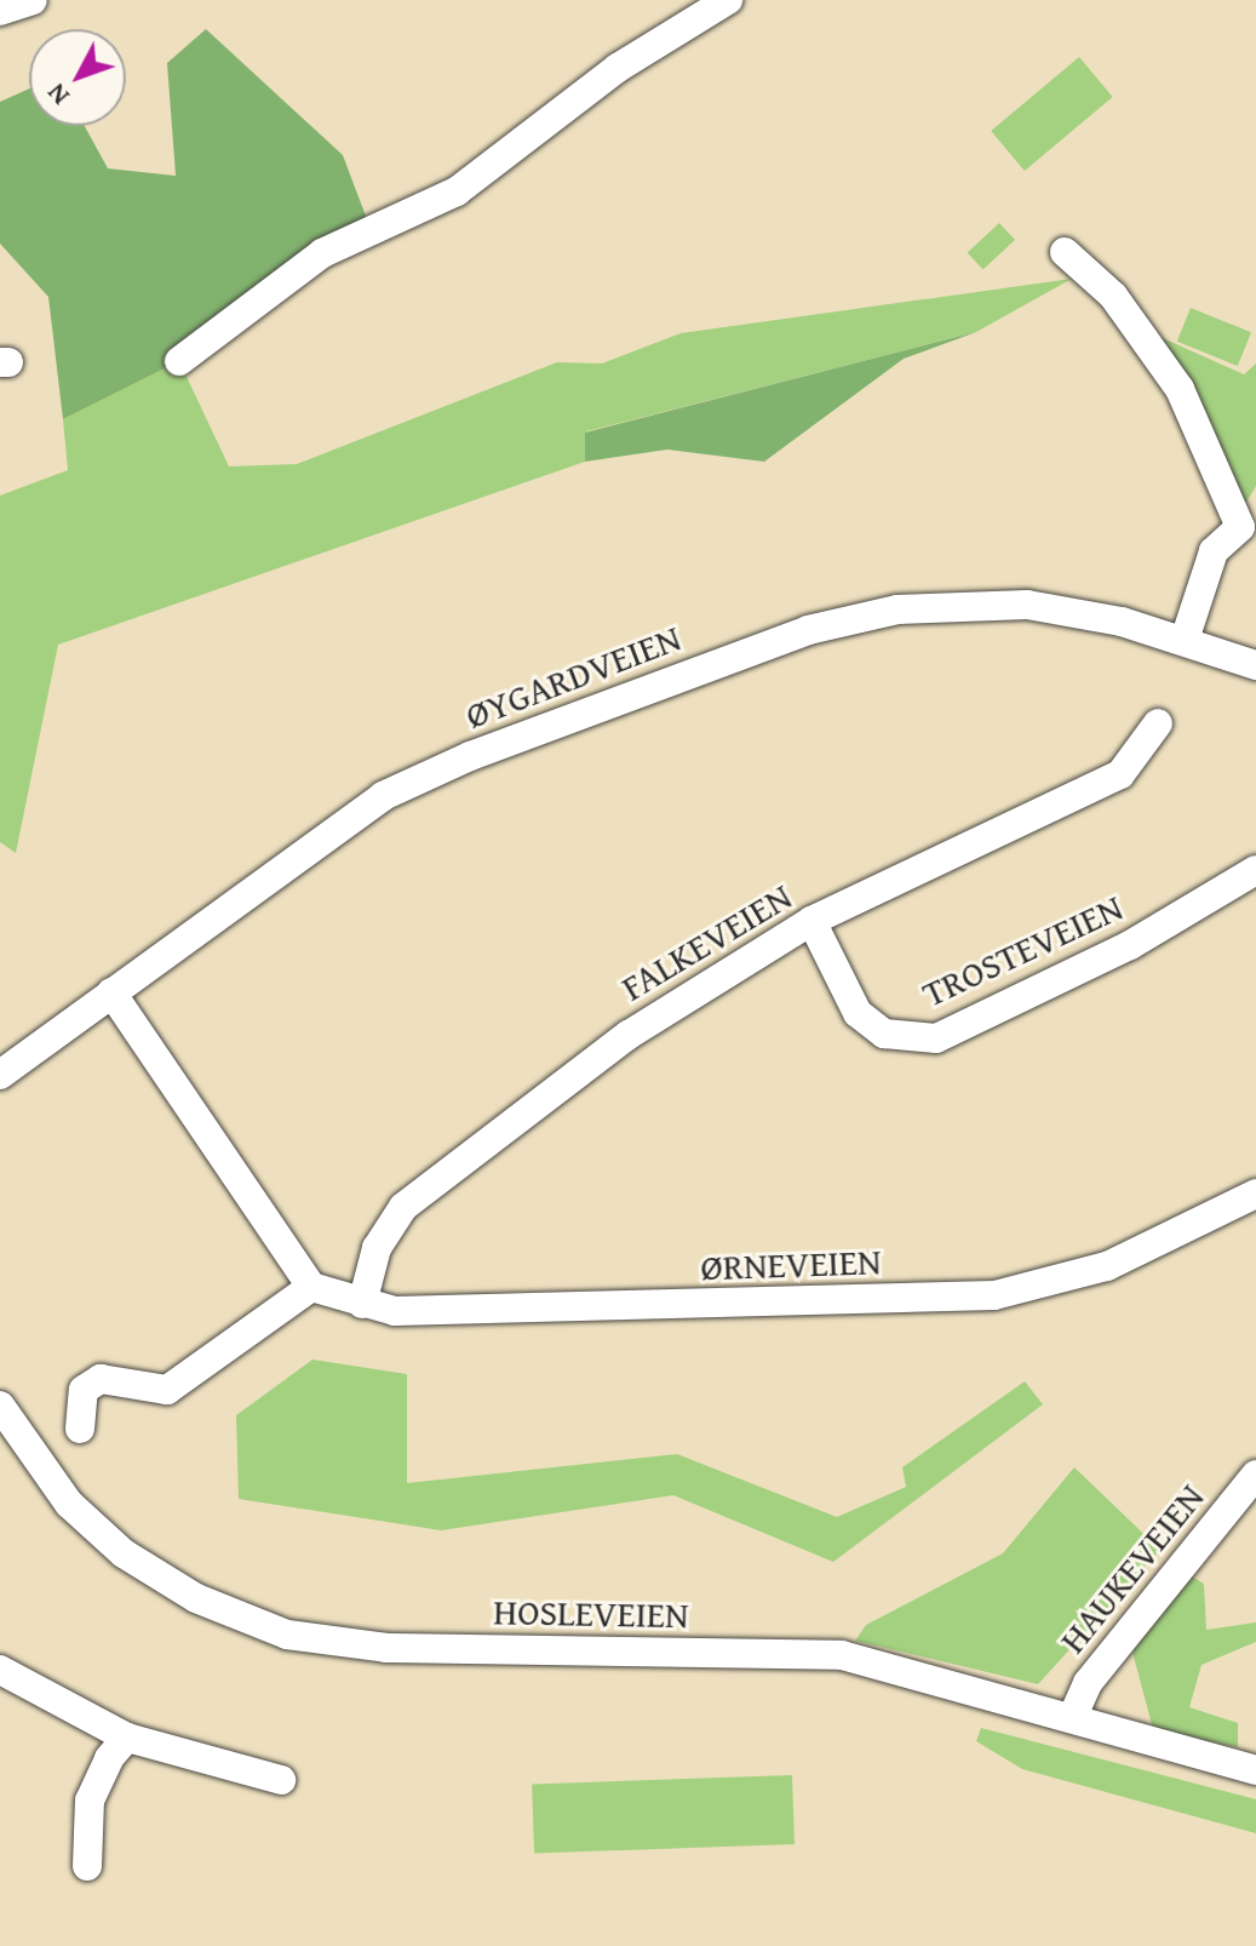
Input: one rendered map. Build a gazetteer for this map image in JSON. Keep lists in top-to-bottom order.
{
  "streets": {
    "street": [
      "ØYGARDVEIEN",
      "FALKEVEIEN",
      "TROSTEVEIEN",
      "ØRNEVEIEN",
      "HAUKEVEIEN",
      "HOSLEVEIEN"
    ]
  },
  "crossings": [
    ["FALKEVEIEN", "TROSTEVEIEN"],
    ["FALKEVEIEN", "ØRNEVEIEN"],
    ["HAUKEVEIEN", "HOSLEVEIEN"]
  ],
  "north": "bottom left"
}
